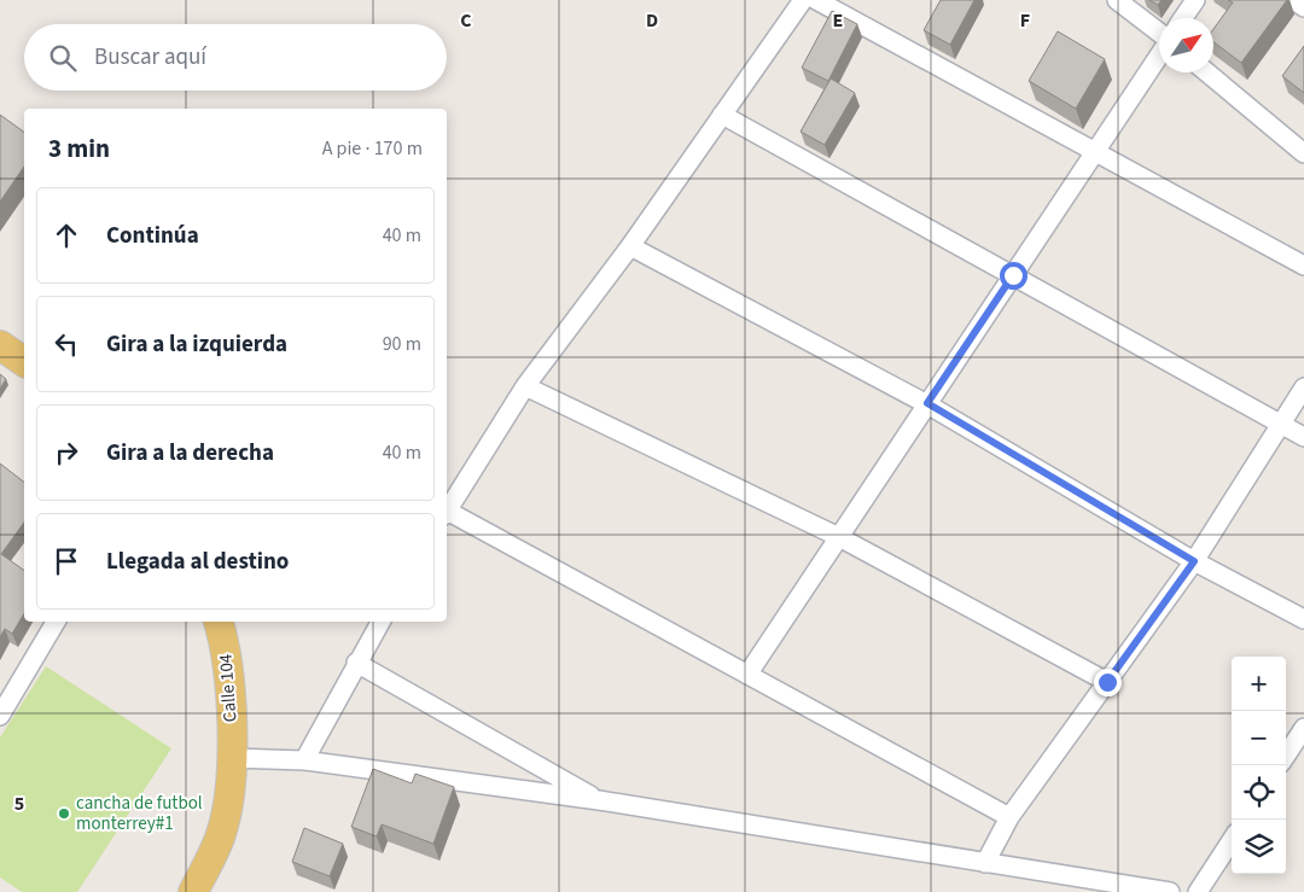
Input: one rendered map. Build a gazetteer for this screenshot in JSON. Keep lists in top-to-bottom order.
{
  "streets": {
    "main road": ["Calle 104"]
  },
  "places": ["cancha de futbol monterrey#1"],
  "north": "top right",
  "page": {
    "search": "Buscar aquí",
    "heading": ["3 min", "A pie · 170 m"],
    "list": [
      ["Continúa", "40 m"],
      ["Gira a la izquierda", "90 m"],
      ["Gira a la derecha", "40 m"],
      "Llegada al destino"
    ],
    "map_buttons": ["+", "−"]
  },
  "grid": {
    "columns": [
      "C",
      "D",
      "E",
      "F"
    ],
    "rows": ["5"]
  }
}
